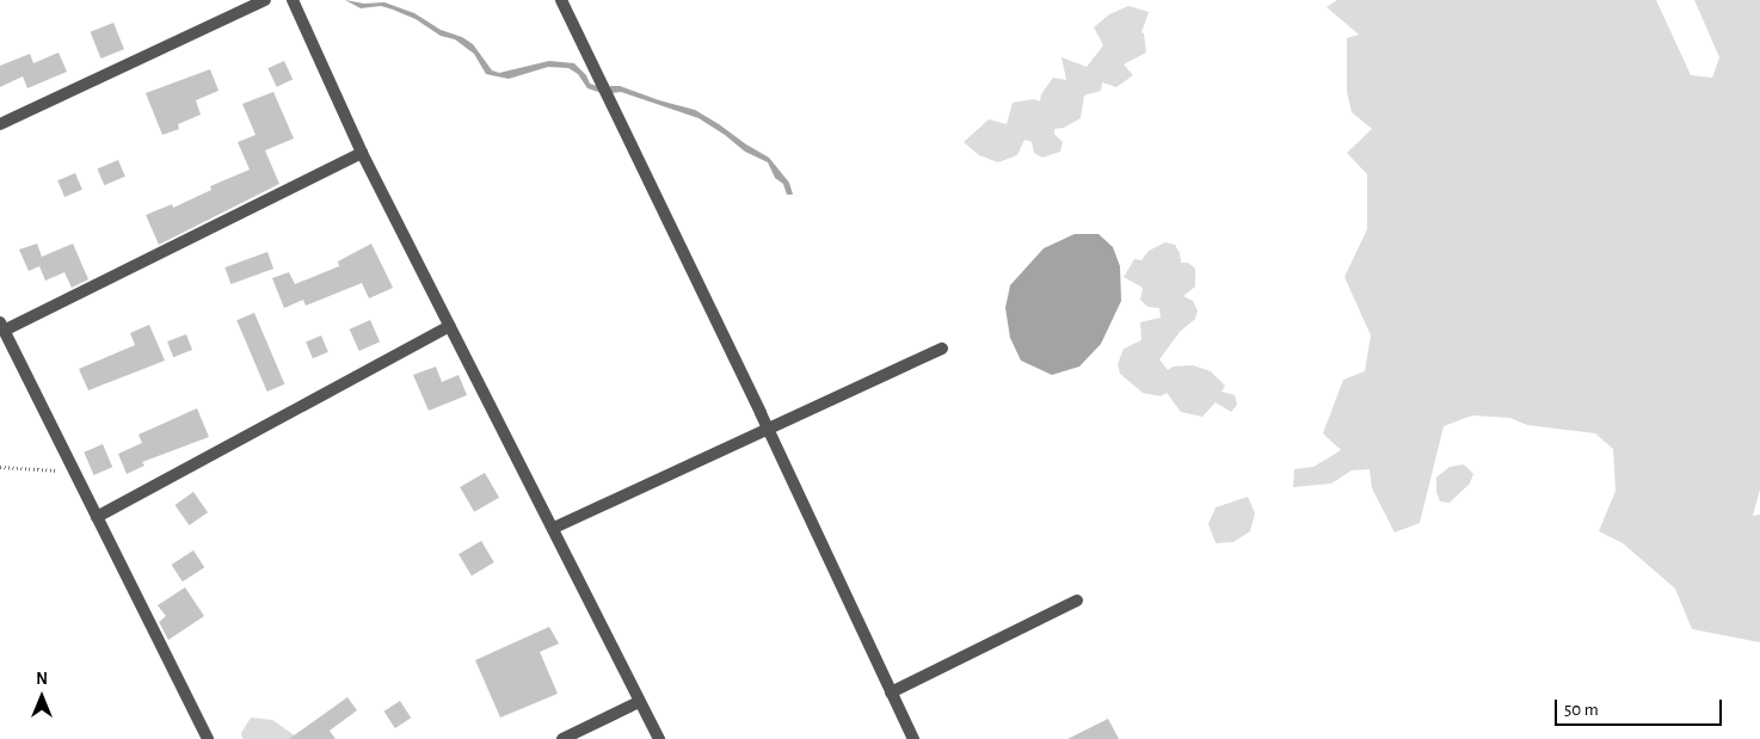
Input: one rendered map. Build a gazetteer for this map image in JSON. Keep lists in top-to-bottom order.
{
  "scale_bar": "50 m",
  "north": "top"
}
